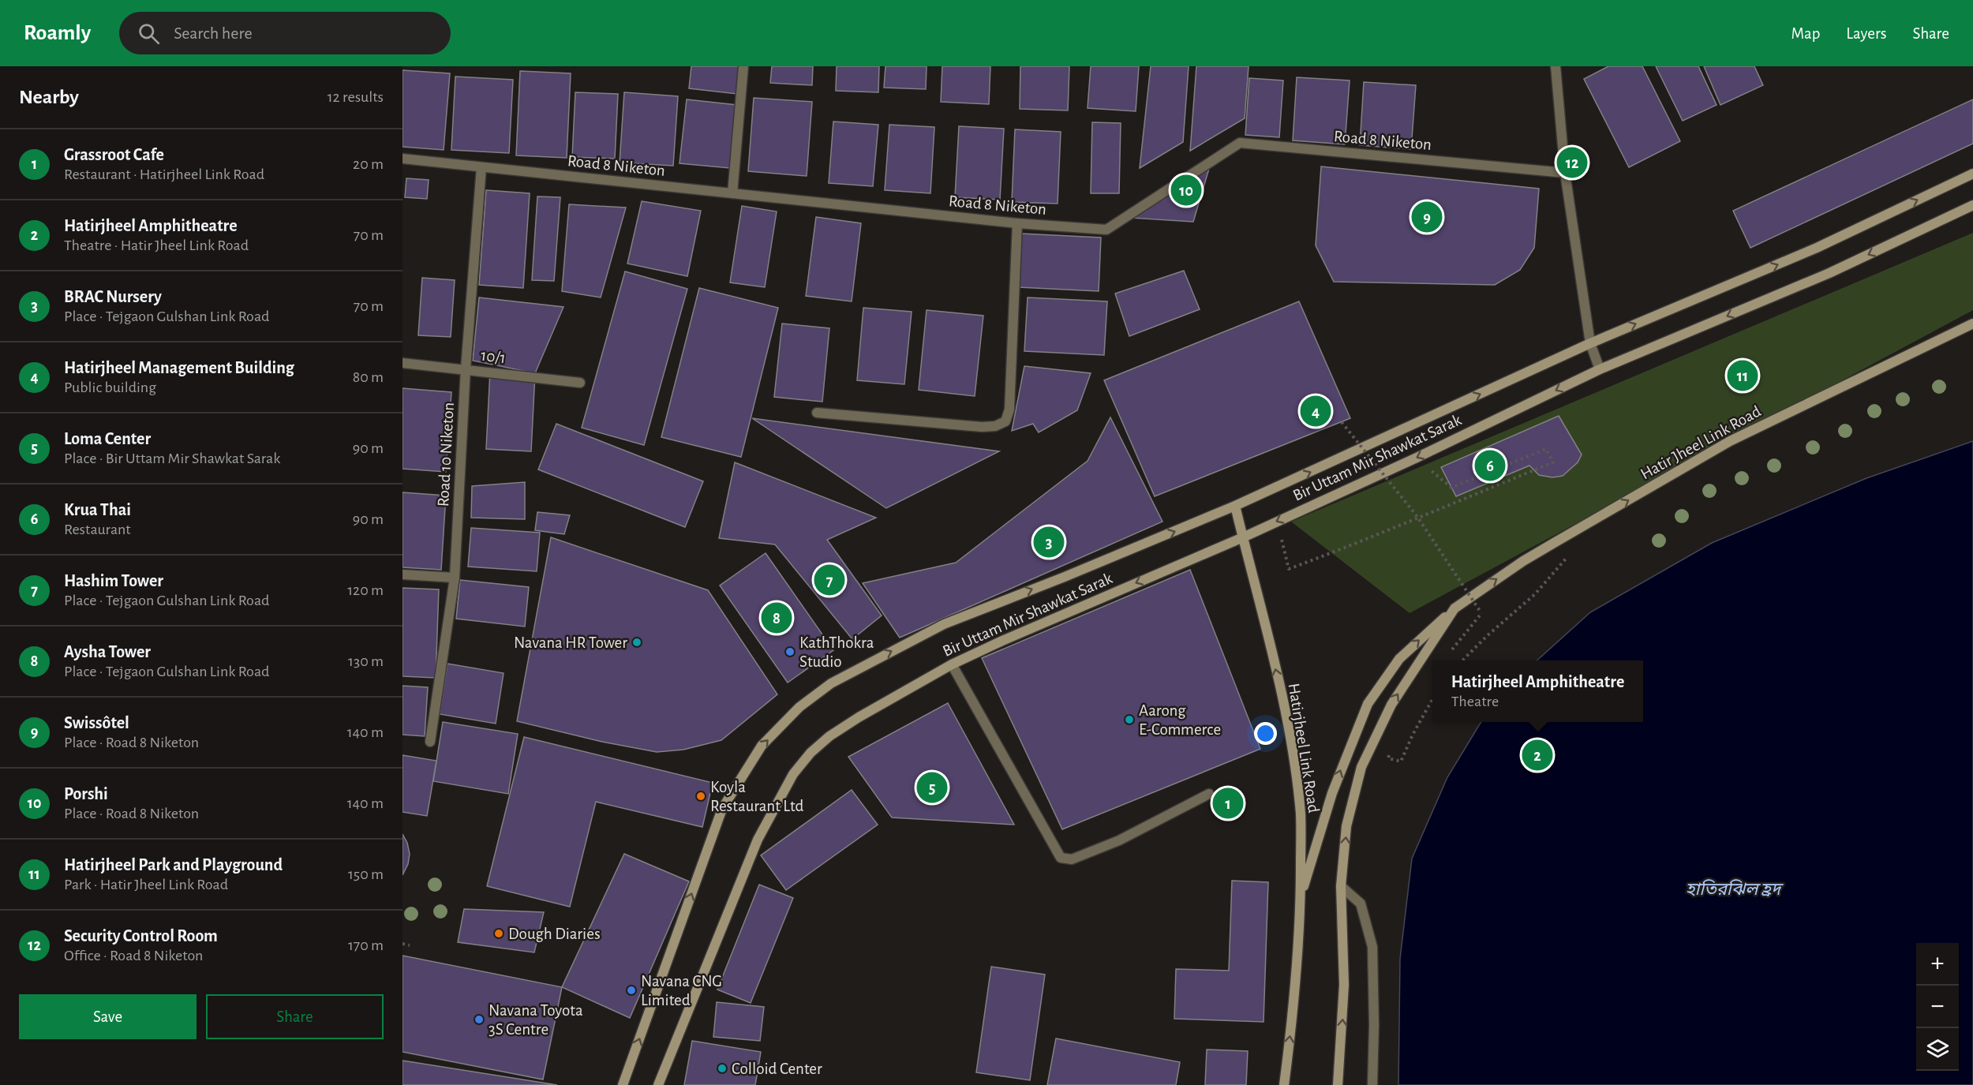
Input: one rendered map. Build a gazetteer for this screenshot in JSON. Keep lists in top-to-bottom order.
{
  "streets": {
    "main road": ["Hatir Jheel Link Road", "Bir Uttam Mir Shawkat Sarak", "Hatirjheel Link Road"],
    "street": ["Road 8 Niketon", "10/1", "Road 10 Niketon"]
  },
  "crossings": [
    ["Road 8 Niketon", "Road 10 Niketon"],
    ["10/1", "Road 10 Niketon"],
    ["Hatir Jheel Link Road", "Hatirjheel Link Road"],
    ["Bir Uttam Mir Shawkat Sarak", "Hatirjheel Link Road"]
  ],
  "one_way": ["Hatir Jheel Link Road", "Hatirjheel Link Road"],
  "water": ["হাতিরঝিল হ্রদ"],
  "places": [
    "Navana HR Tower",
    "KathThokra Studio",
    "Aarong E-Commerce",
    "Koyla Restaurant Ltd",
    "Dough Diaries",
    "Navana CNG Limited",
    "Navana Toyota 3S Centre",
    "Colloid Center"
  ],
  "page": {
    "header": "Roamly",
    "search": "Search here",
    "nav": ["Map", "Layers", "Share"],
    "heading": ["Nearby", "12 results"],
    "list": [
      {
        "mark": "1",
        "name": "Grassroot Cafe",
        "note": "Restaurant · Hatirjheel Link Road",
        "value": "20 m"
      },
      {
        "mark": "2",
        "name": "Hatirjheel Amphitheatre",
        "note": "Theatre · Hatir Jheel Link Road",
        "value": "70 m"
      },
      {
        "mark": "3",
        "name": "BRAC Nursery",
        "note": "Place · Tejgaon Gulshan Link Road",
        "value": "70 m"
      },
      {
        "mark": "4",
        "name": "Hatirjheel Management Building",
        "note": "Public building",
        "value": "80 m"
      },
      {
        "mark": "5",
        "name": "Loma Center",
        "note": "Place · Bir Uttam Mir Shawkat Sarak",
        "value": "90 m"
      },
      {
        "mark": "6",
        "name": "Krua Thai",
        "note": "Restaurant",
        "value": "90 m"
      },
      {
        "mark": "7",
        "name": "Hashim Tower",
        "note": "Place · Tejgaon Gulshan Link Road",
        "value": "120 m"
      },
      {
        "mark": "8",
        "name": "Aysha Tower",
        "note": "Place · Tejgaon Gulshan Link Road",
        "value": "130 m"
      },
      {
        "mark": "9",
        "name": "Swissôtel",
        "note": "Place · Road 8 Niketon",
        "value": "140 m"
      },
      {
        "mark": "10",
        "name": "Porshi",
        "note": "Place · Road 8 Niketon",
        "value": "140 m"
      },
      {
        "mark": "11",
        "name": "Hatirjheel Park and Playground",
        "note": "Park · Hatir Jheel Link Road",
        "value": "150 m"
      },
      {
        "mark": "12",
        "name": "Security Control Room",
        "note": "Office · Road 8 Niketon",
        "value": "170 m"
      }
    ],
    "pins": [
      "12",
      "10",
      "9",
      "11",
      "4",
      "6",
      "3",
      "7",
      "8",
      "2",
      "5",
      "1"
    ],
    "popup": ["Hatirjheel Amphitheatre", "Theatre"],
    "map_buttons": ["+", "−"],
    "buttons": ["Save", "Share"]
  }
}
